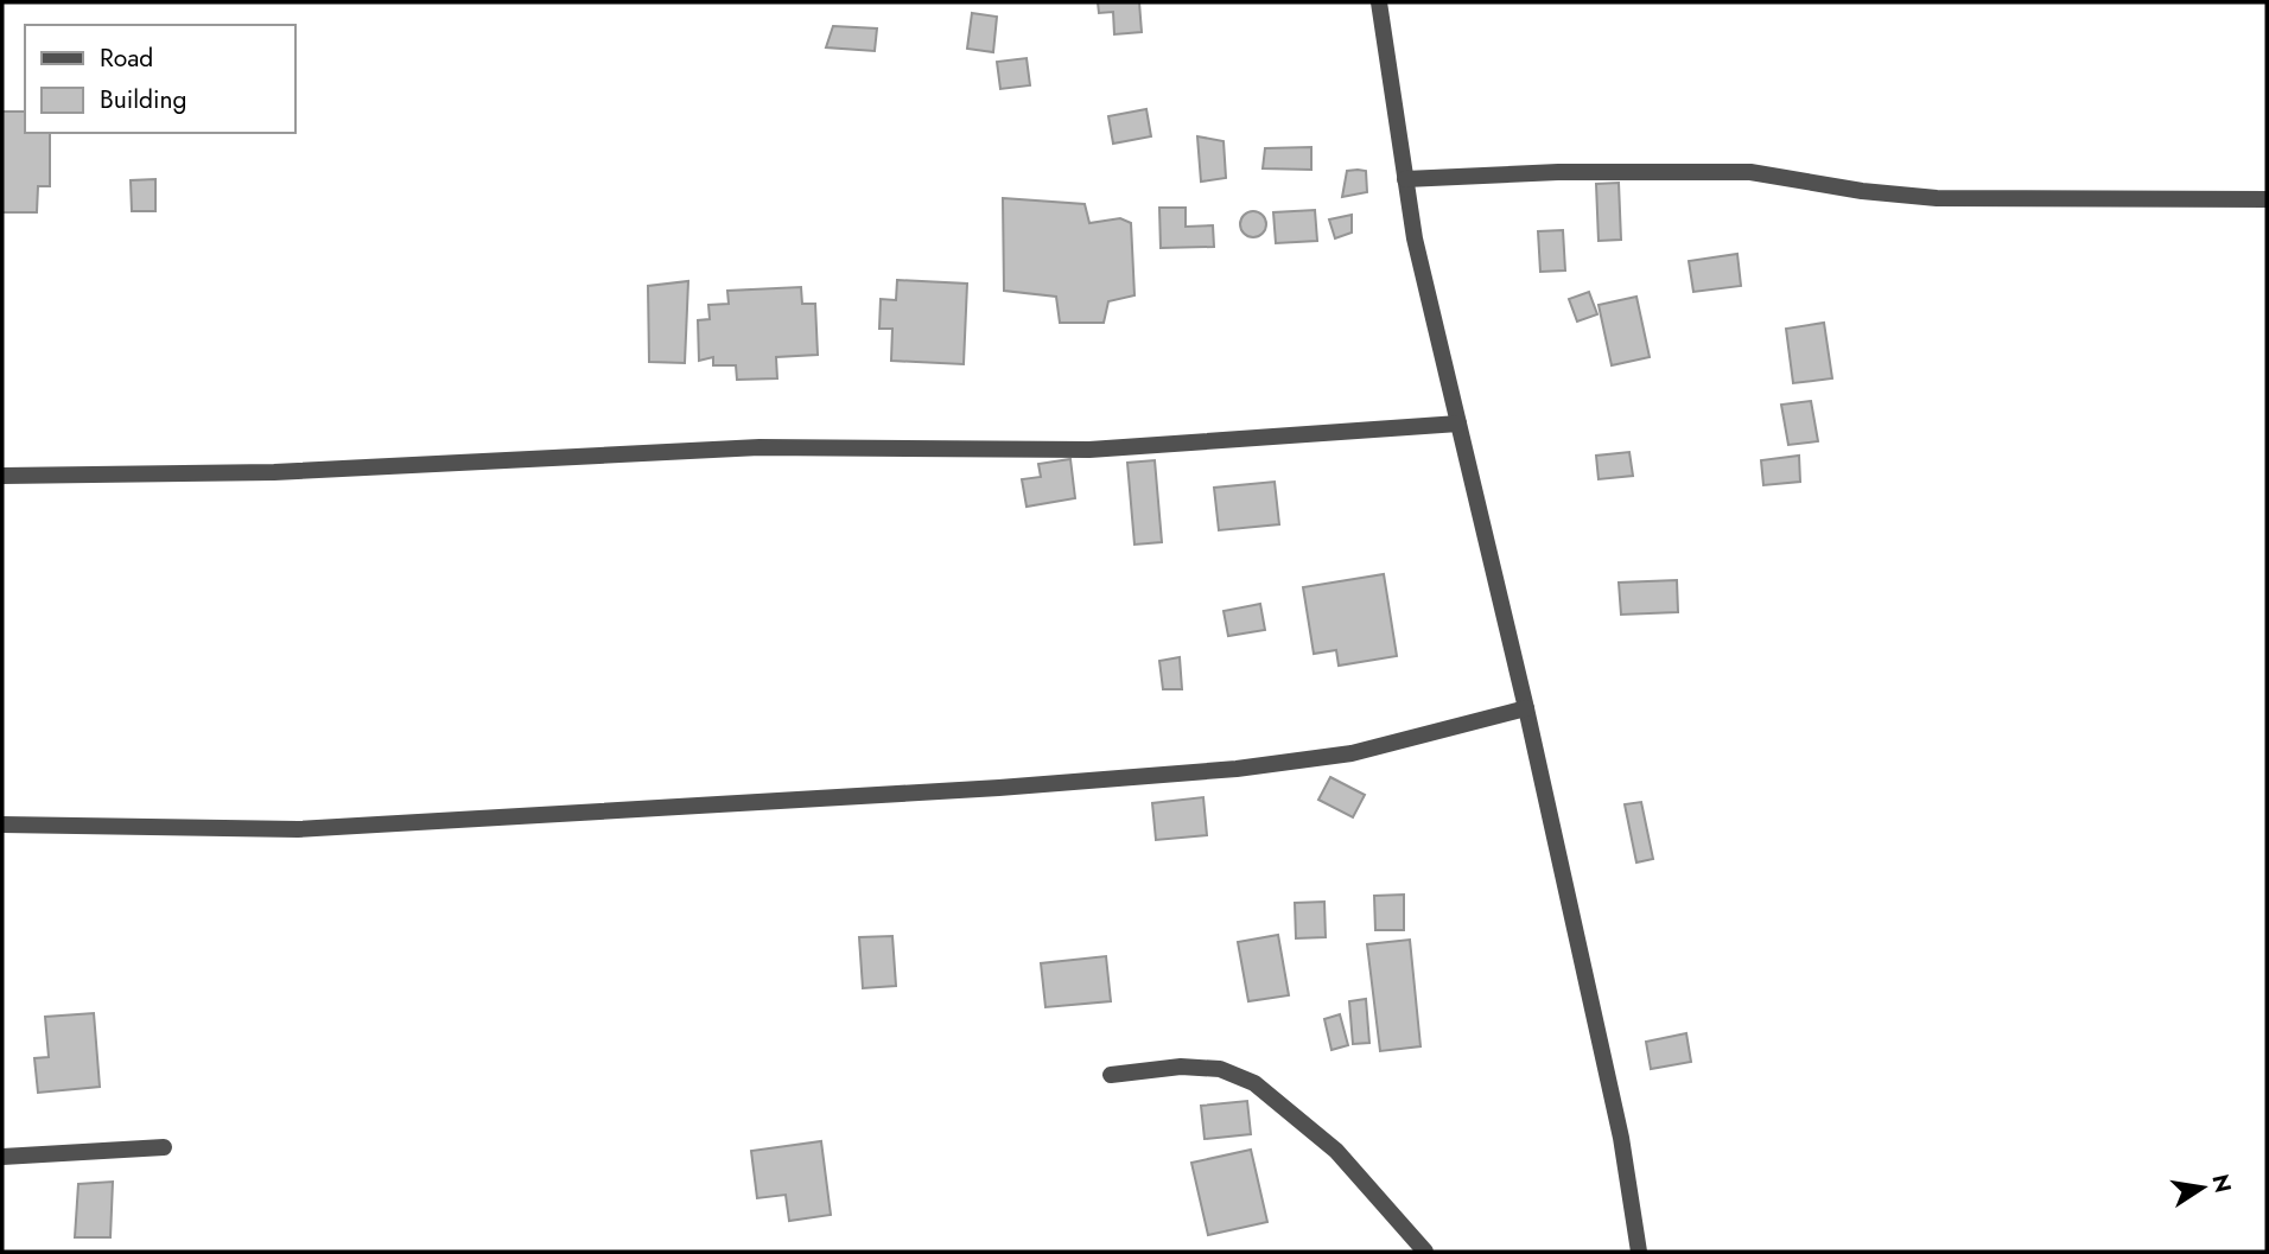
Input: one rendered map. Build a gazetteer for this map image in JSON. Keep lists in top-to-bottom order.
{
  "legend": ["Road", "Building"],
  "north": "right"
}
